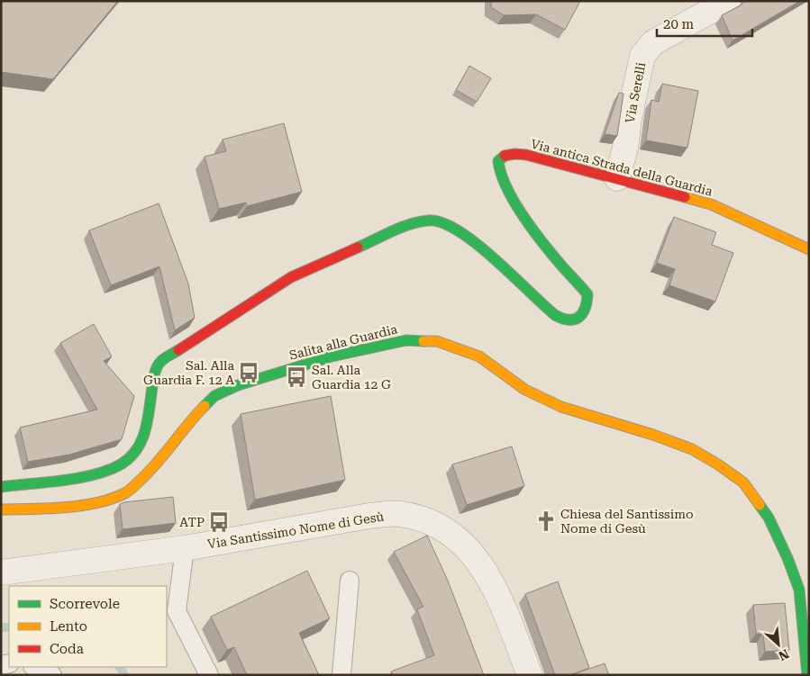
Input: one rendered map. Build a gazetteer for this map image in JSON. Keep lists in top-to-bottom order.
{
  "streets": {
    "street": [
      "Via Serelli",
      "Via antica Strada della Guardia",
      "Salita alla Guardia",
      "Via Santissimo Nome di Gesù"
    ]
  },
  "crossings": [
    ["Via Serelli", "Via antica Strada della Guardia"]
  ],
  "places": {
    "bus stop": ["Sal. Alla Guardia F. 12 A", "Sal. Alla Guardia 12 G", "ATP"],
    "church": ["Chiesa del Santissimo Nome di Gesù"]
  },
  "legend": ["Scorrevole", "Lento", "Coda"],
  "scale_bar": "20 m",
  "north": "bottom right"
}
